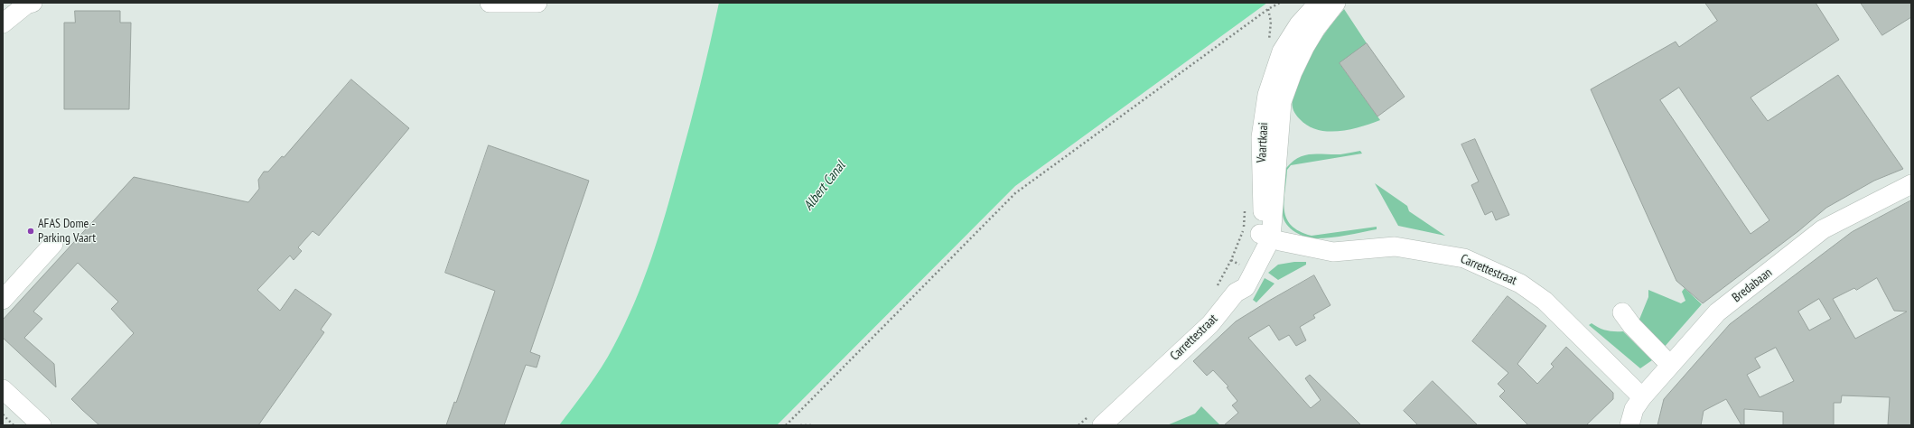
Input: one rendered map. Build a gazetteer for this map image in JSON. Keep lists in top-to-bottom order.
{
  "streets": {
    "street": ["Vaartkaai", "Carrettestraat", "Bredabaan"]
  },
  "crossings": [
    ["Vaartkaai", "Carrettestraat"],
    ["Carrettestraat", "Bredabaan"]
  ],
  "water": ["Albert Canal"],
  "places": ["AFAS Dome - Parking Vaart"]
}
